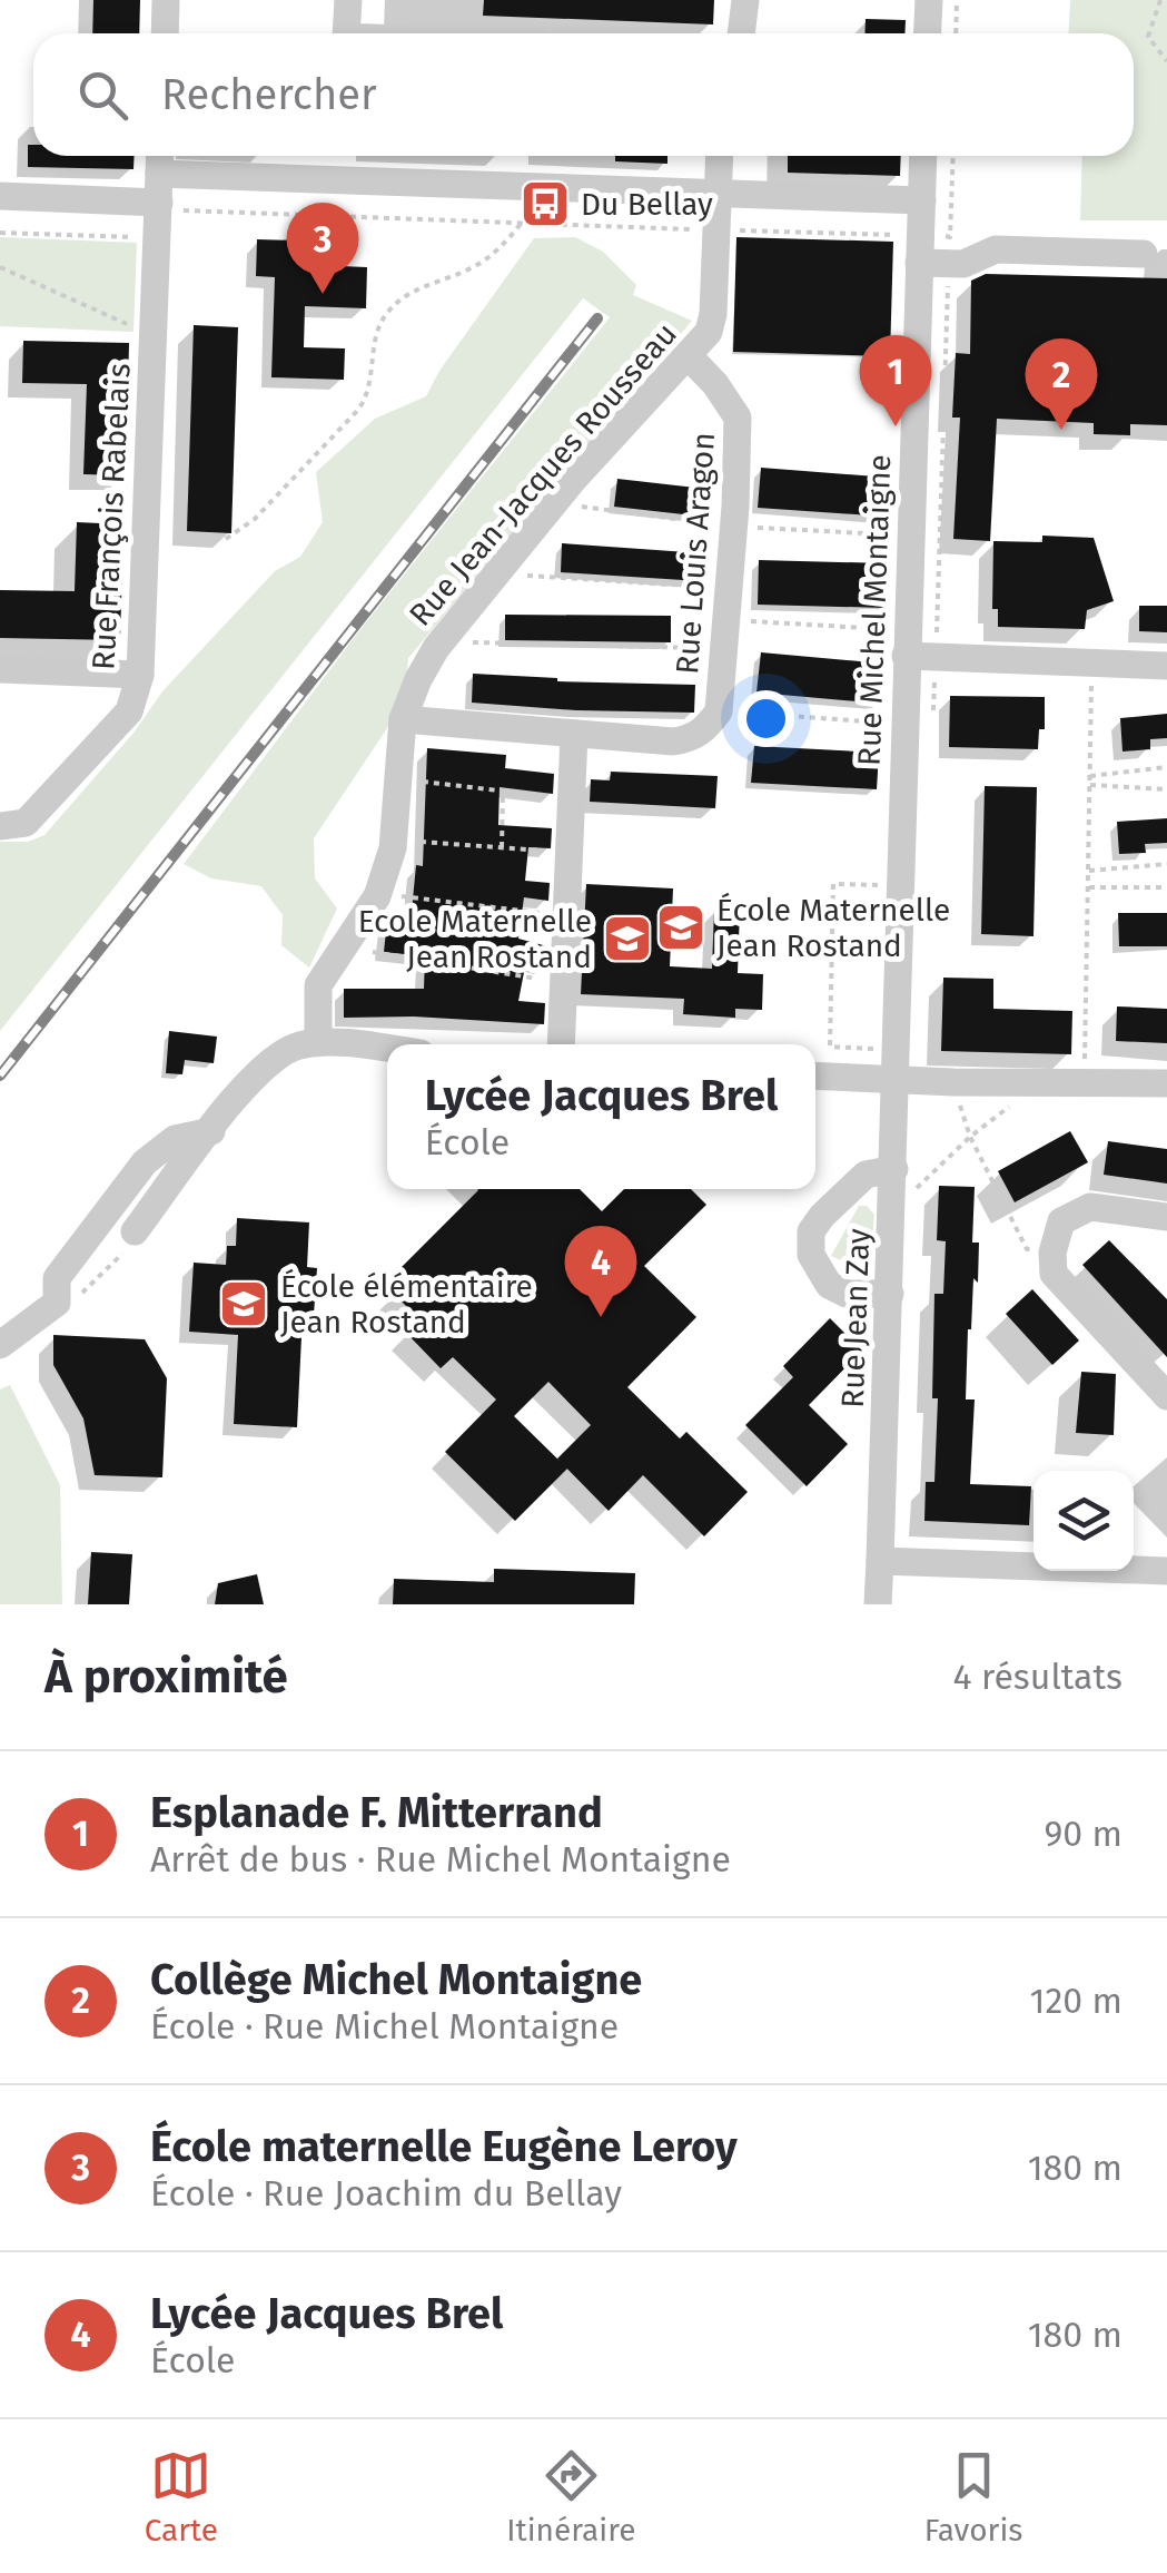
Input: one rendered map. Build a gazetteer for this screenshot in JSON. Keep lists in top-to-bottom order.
{
  "streets": {
    "street": [
      "Rue Jean-Jacques Rousseau",
      "Rue François Rabelais",
      "Rue Louis Aragon",
      "Rue Michel Montaigne",
      "Rue Jean Zay"
    ]
  },
  "crossings": [
    ["Rue Jean-Jacques Rousseau", "Rue Louis Aragon"],
    ["Rue Michel Montaigne", "Rue Jean Zay"]
  ],
  "places": {
    "bus stop": ["Du Bellay"],
    "school or university": ["École Maternelle Jean Rostand", "Ecole Maternelle Jean Rostand", "École élémentaire Jean Rostand"]
  },
  "page": {
    "search": "Rechercher",
    "pins": [
      "3",
      "1",
      "2",
      "4"
    ],
    "popup": ["Lycée Jacques Brel", "École"],
    "heading": ["À proximité", "4 résultats"],
    "list": [
      {
        "mark": "1",
        "name": "Esplanade F. Mitterrand",
        "note": "Arrêt de bus · Rue Michel Montaigne",
        "value": "90 m"
      },
      {
        "mark": "2",
        "name": "Collège Michel Montaigne",
        "note": "École · Rue Michel Montaigne",
        "value": "120 m"
      },
      {
        "mark": "3",
        "name": "École maternelle Eugène Leroy",
        "note": "École · Rue Joachim du Bellay",
        "value": "180 m"
      },
      {
        "mark": "4",
        "name": "Lycée Jacques Brel",
        "note": "École",
        "value": "180 m"
      }
    ],
    "nav": ["Carte", "Itinéraire", "Favoris"]
  }
}
